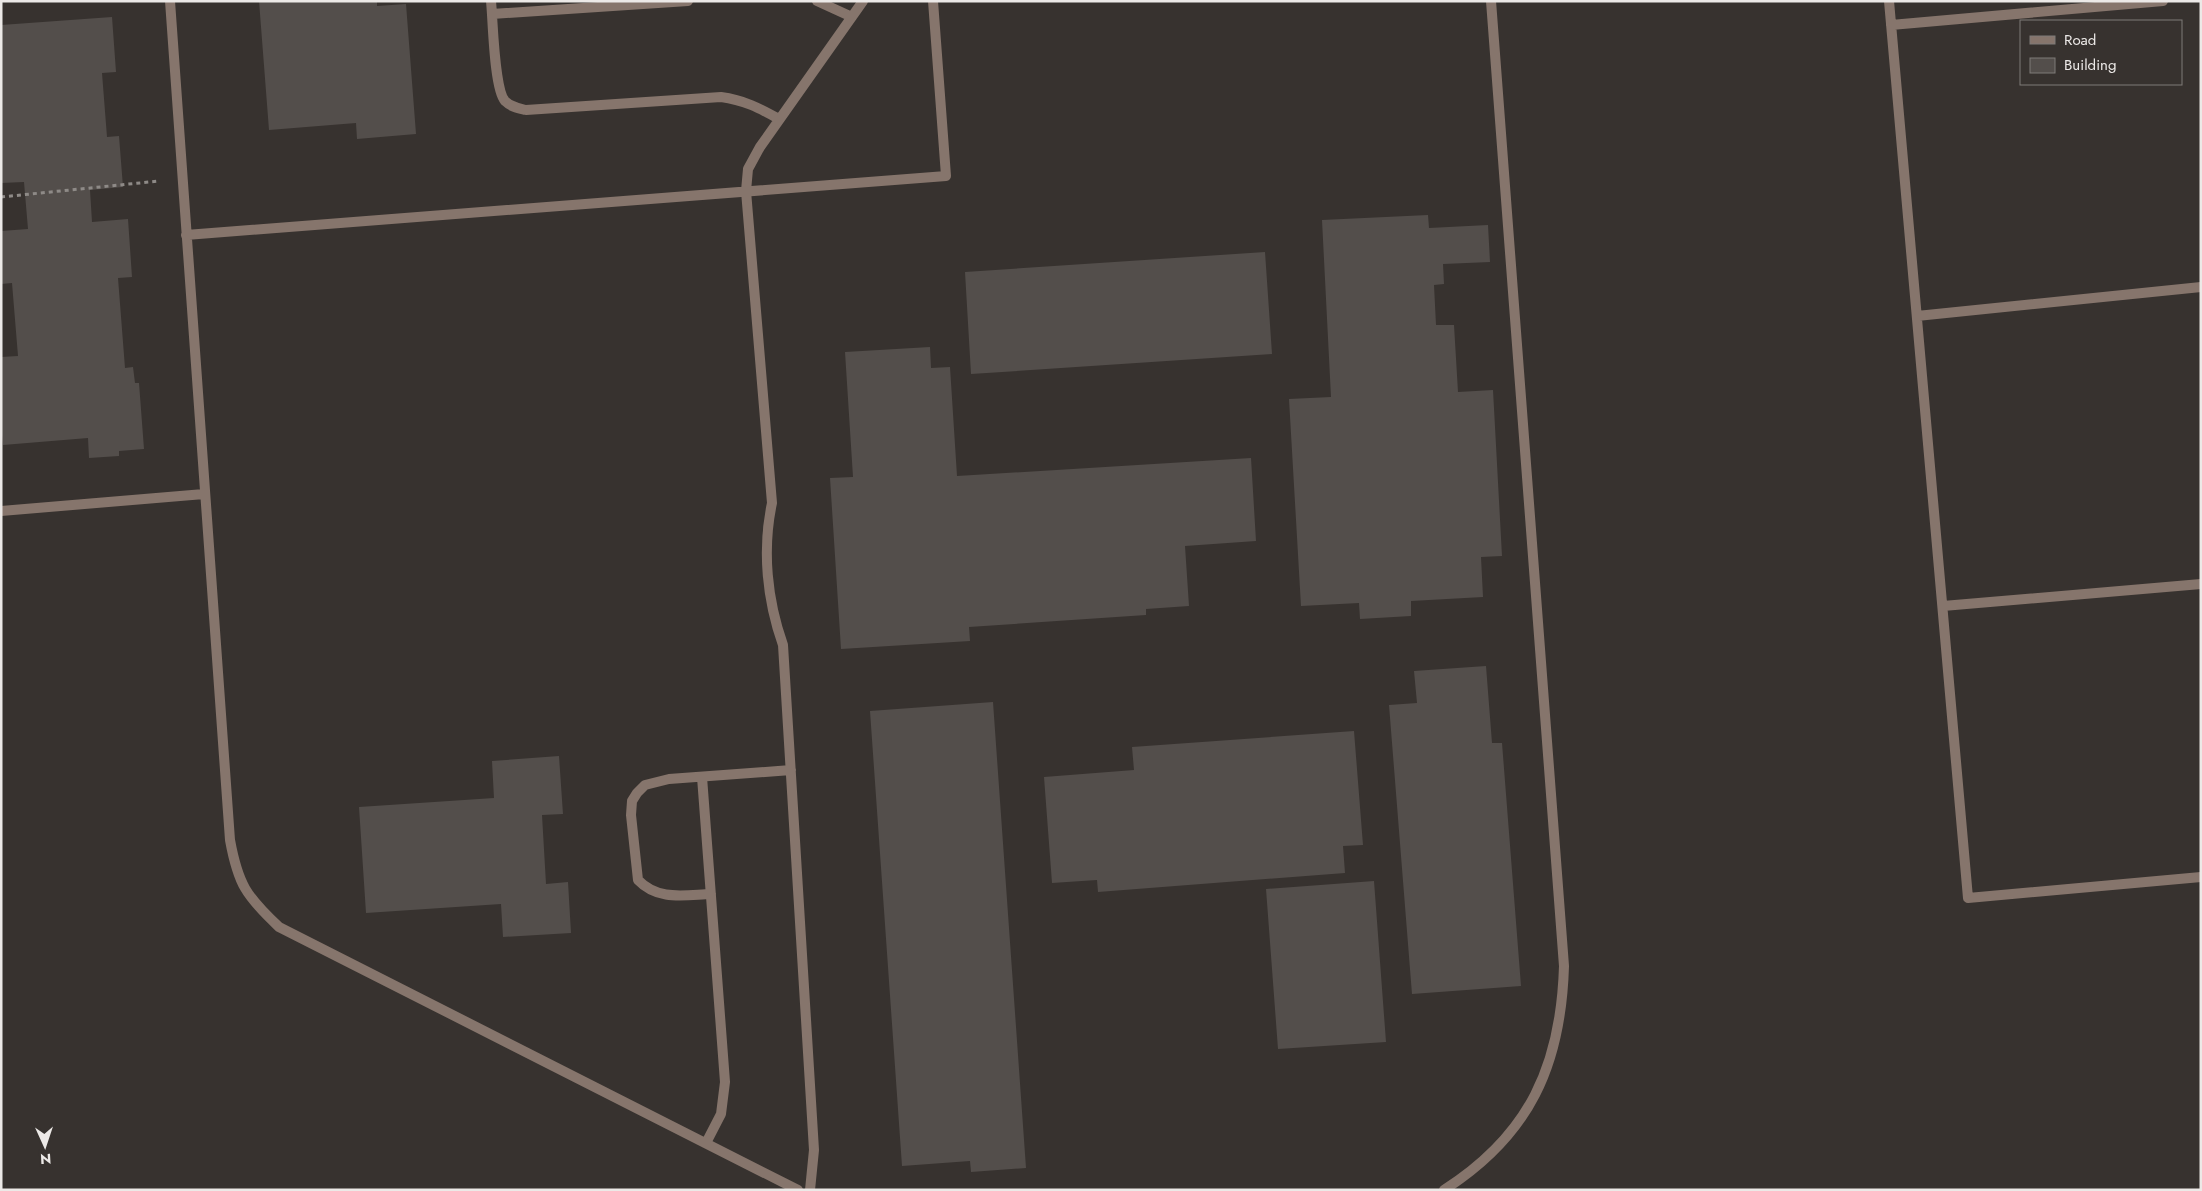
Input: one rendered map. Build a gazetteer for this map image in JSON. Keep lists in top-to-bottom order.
{
  "legend": ["Road", "Building"],
  "north": "bottom"
}
